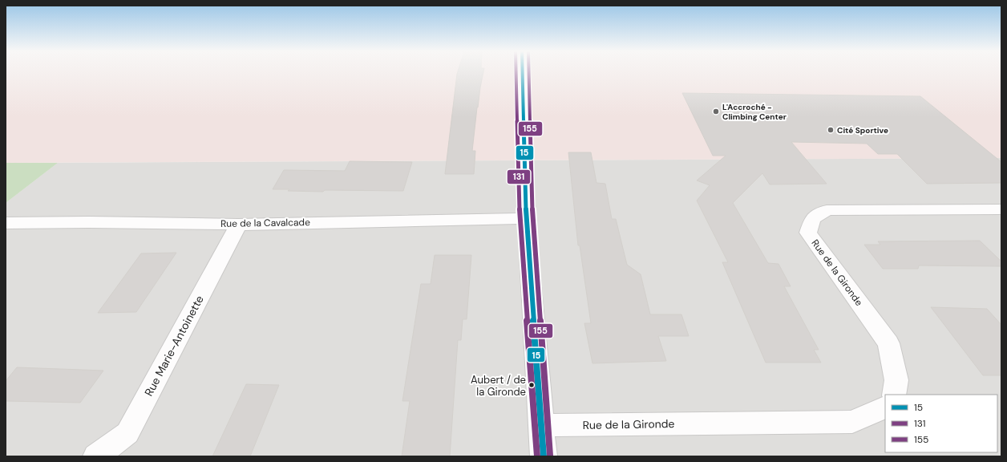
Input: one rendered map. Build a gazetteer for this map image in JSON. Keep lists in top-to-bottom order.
{
  "streets": {
    "street": ["Rue de la Cavalcade", "Rue de la Gironde", "Rue Marie-Antoinette"]
  },
  "crossings": [
    ["Rue de la Cavalcade", "Rue Marie-Antoinette"]
  ],
  "places": ["L'Accroché - Climbing Center", "Cité Sportive", "Aubert / de la Gironde"],
  "lines": ["transit line 15", "transit line 131", "transit line 155"],
  "legend": ["15", "131", "155"]
}
